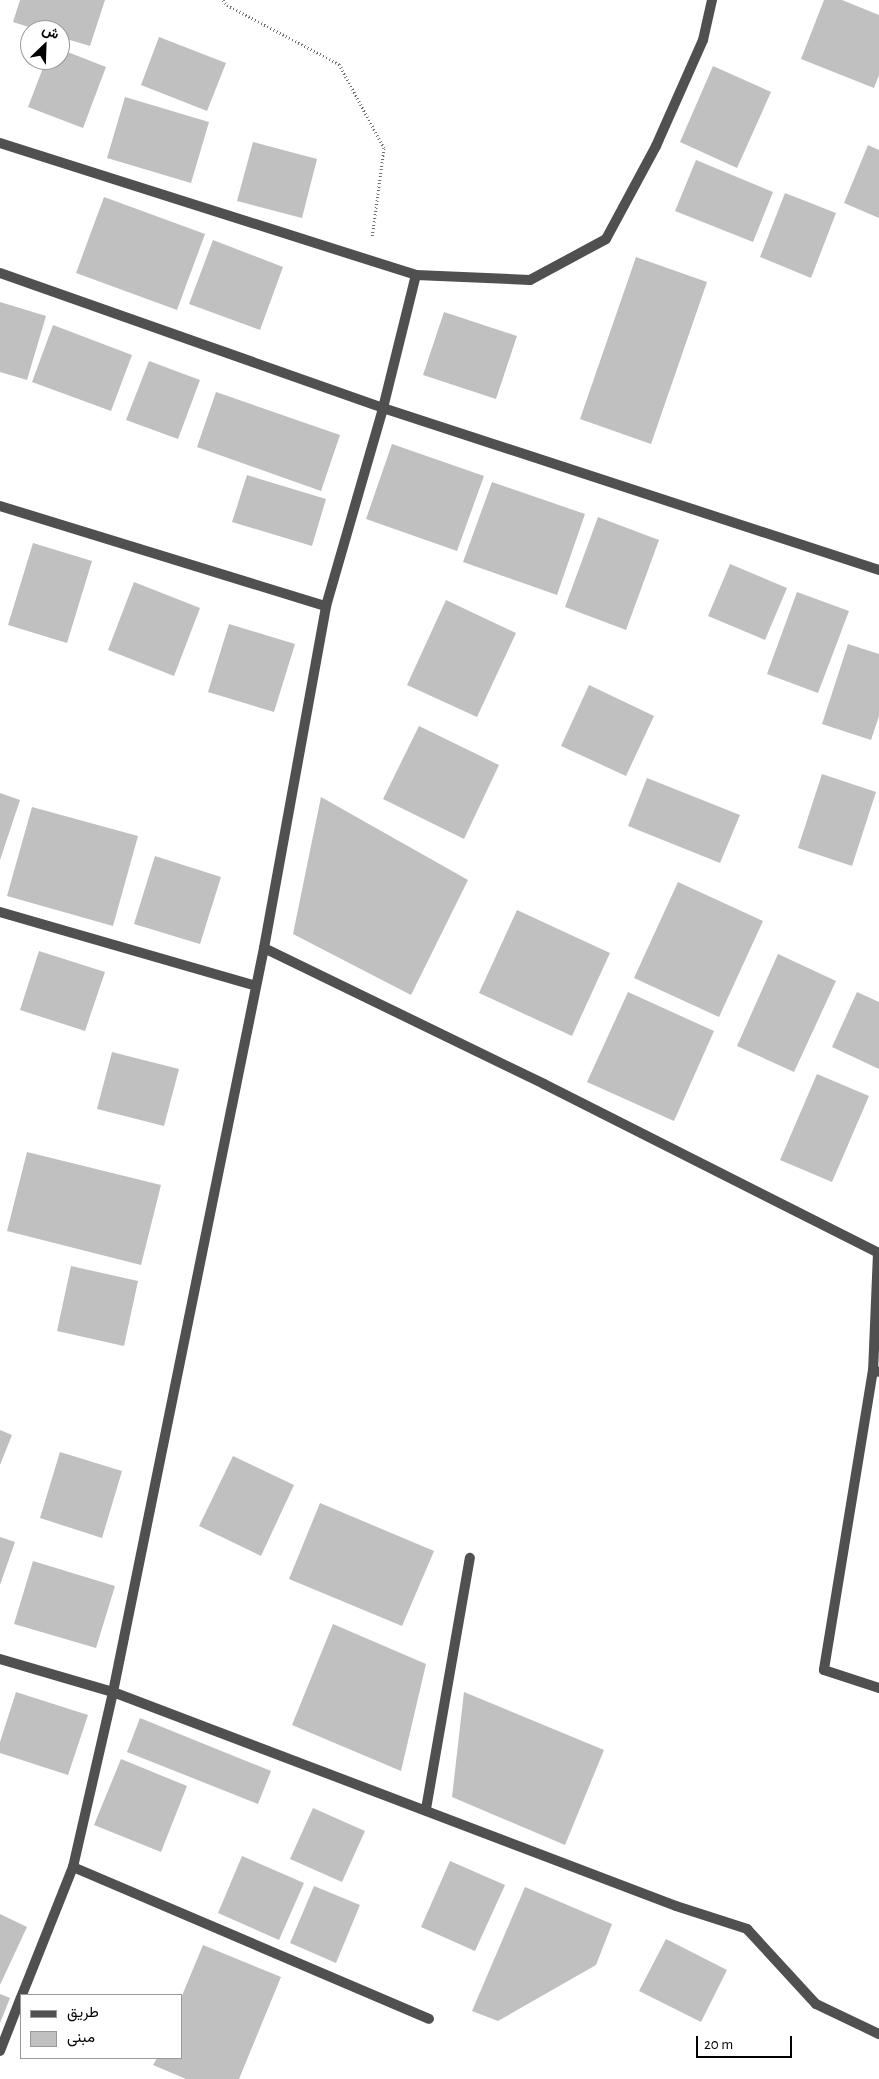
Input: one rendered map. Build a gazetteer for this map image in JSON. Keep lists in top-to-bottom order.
{
  "legend": ["طريق", "مبنى"],
  "scale_bar": "20 m",
  "north": "top right"
}
